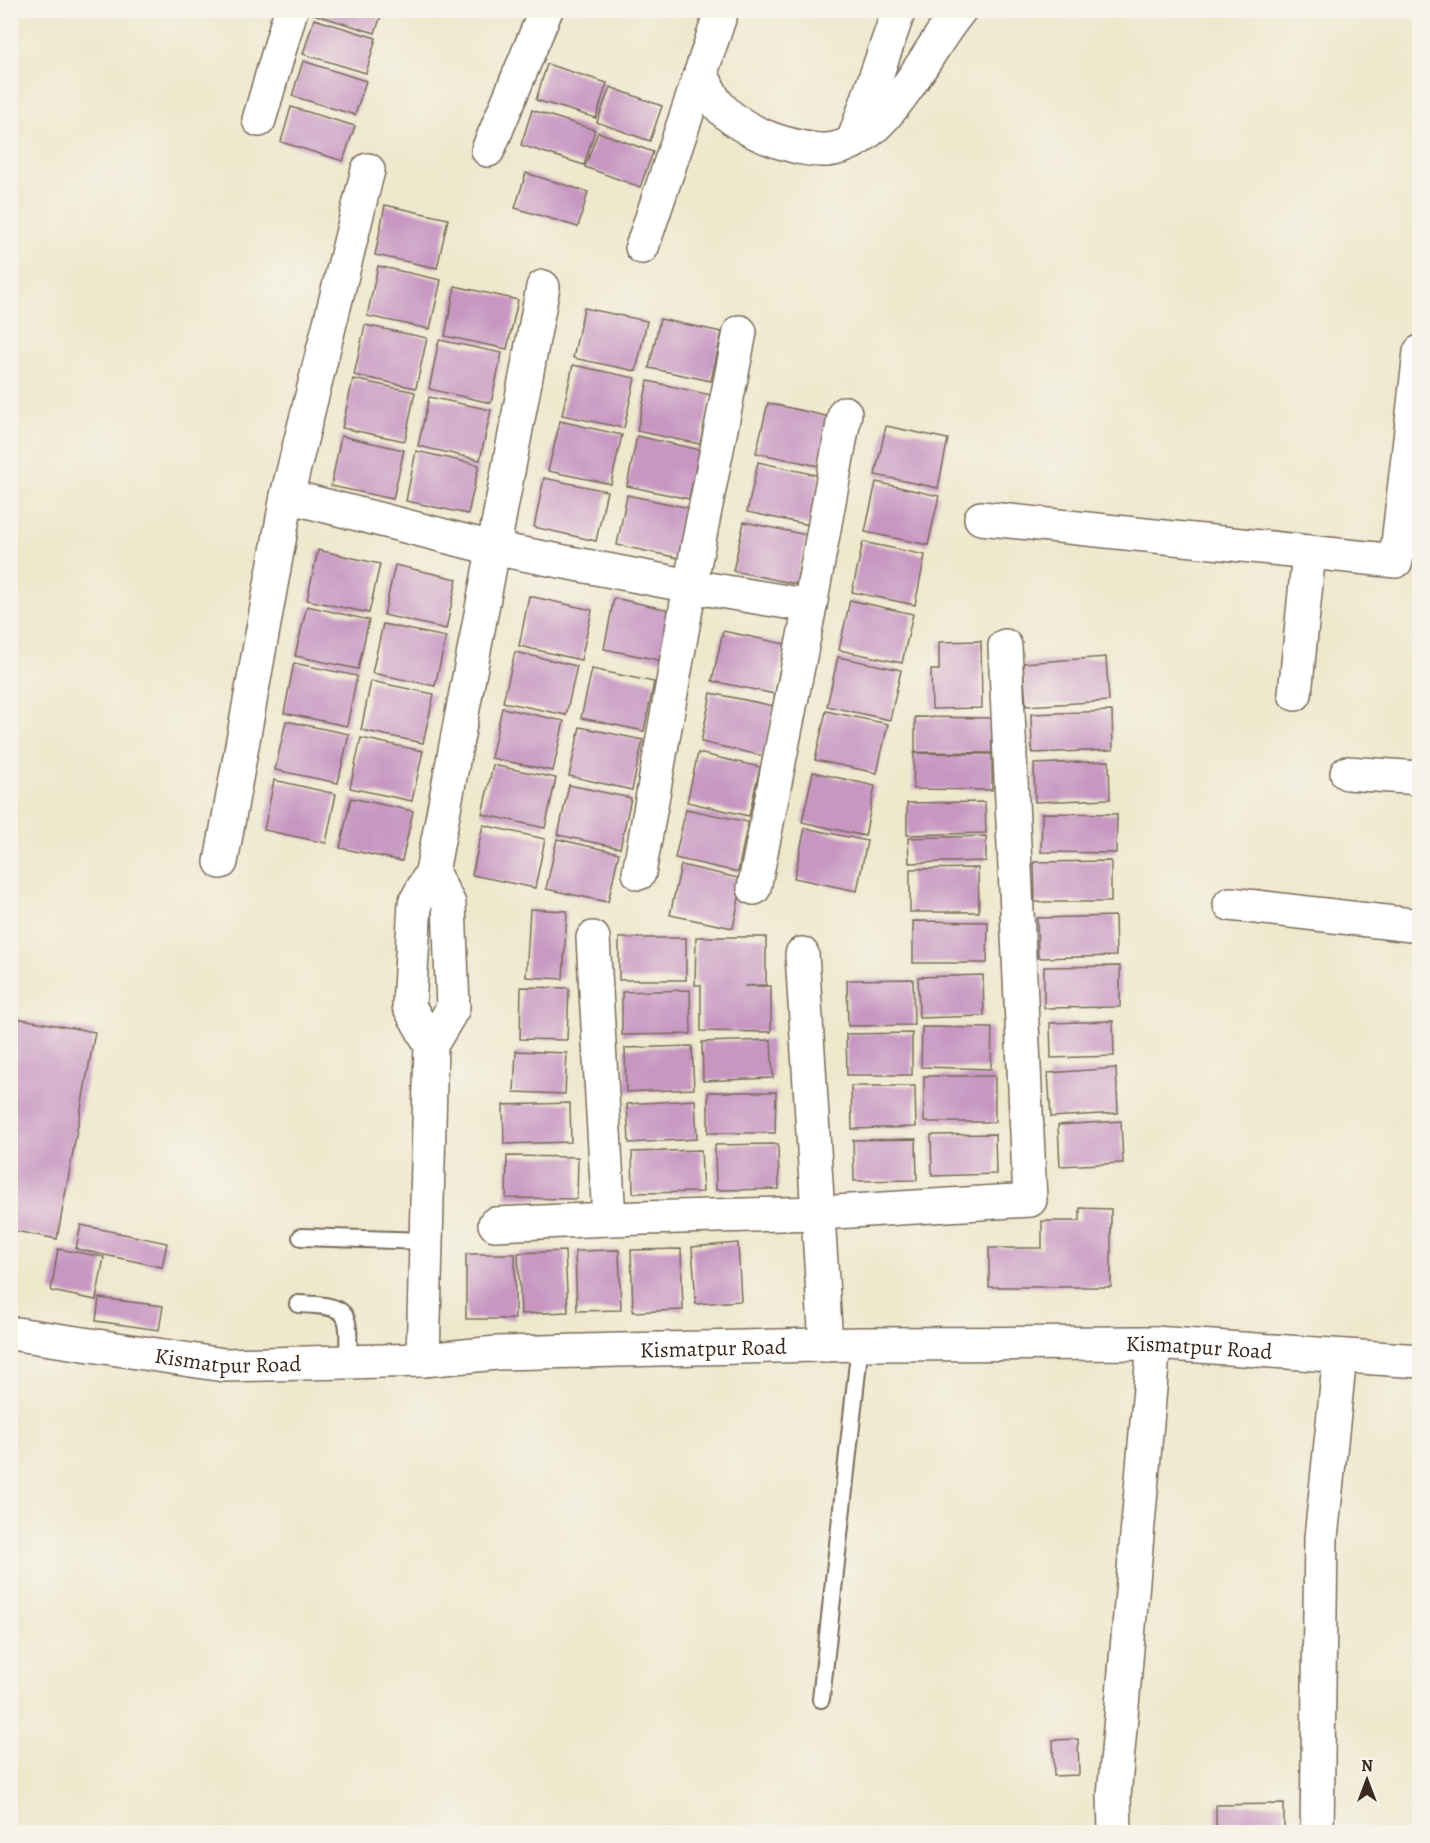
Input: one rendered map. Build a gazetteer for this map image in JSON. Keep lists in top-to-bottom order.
{
  "streets": {
    "street": ["Kismatpur Road"]
  },
  "north": "top"
}
